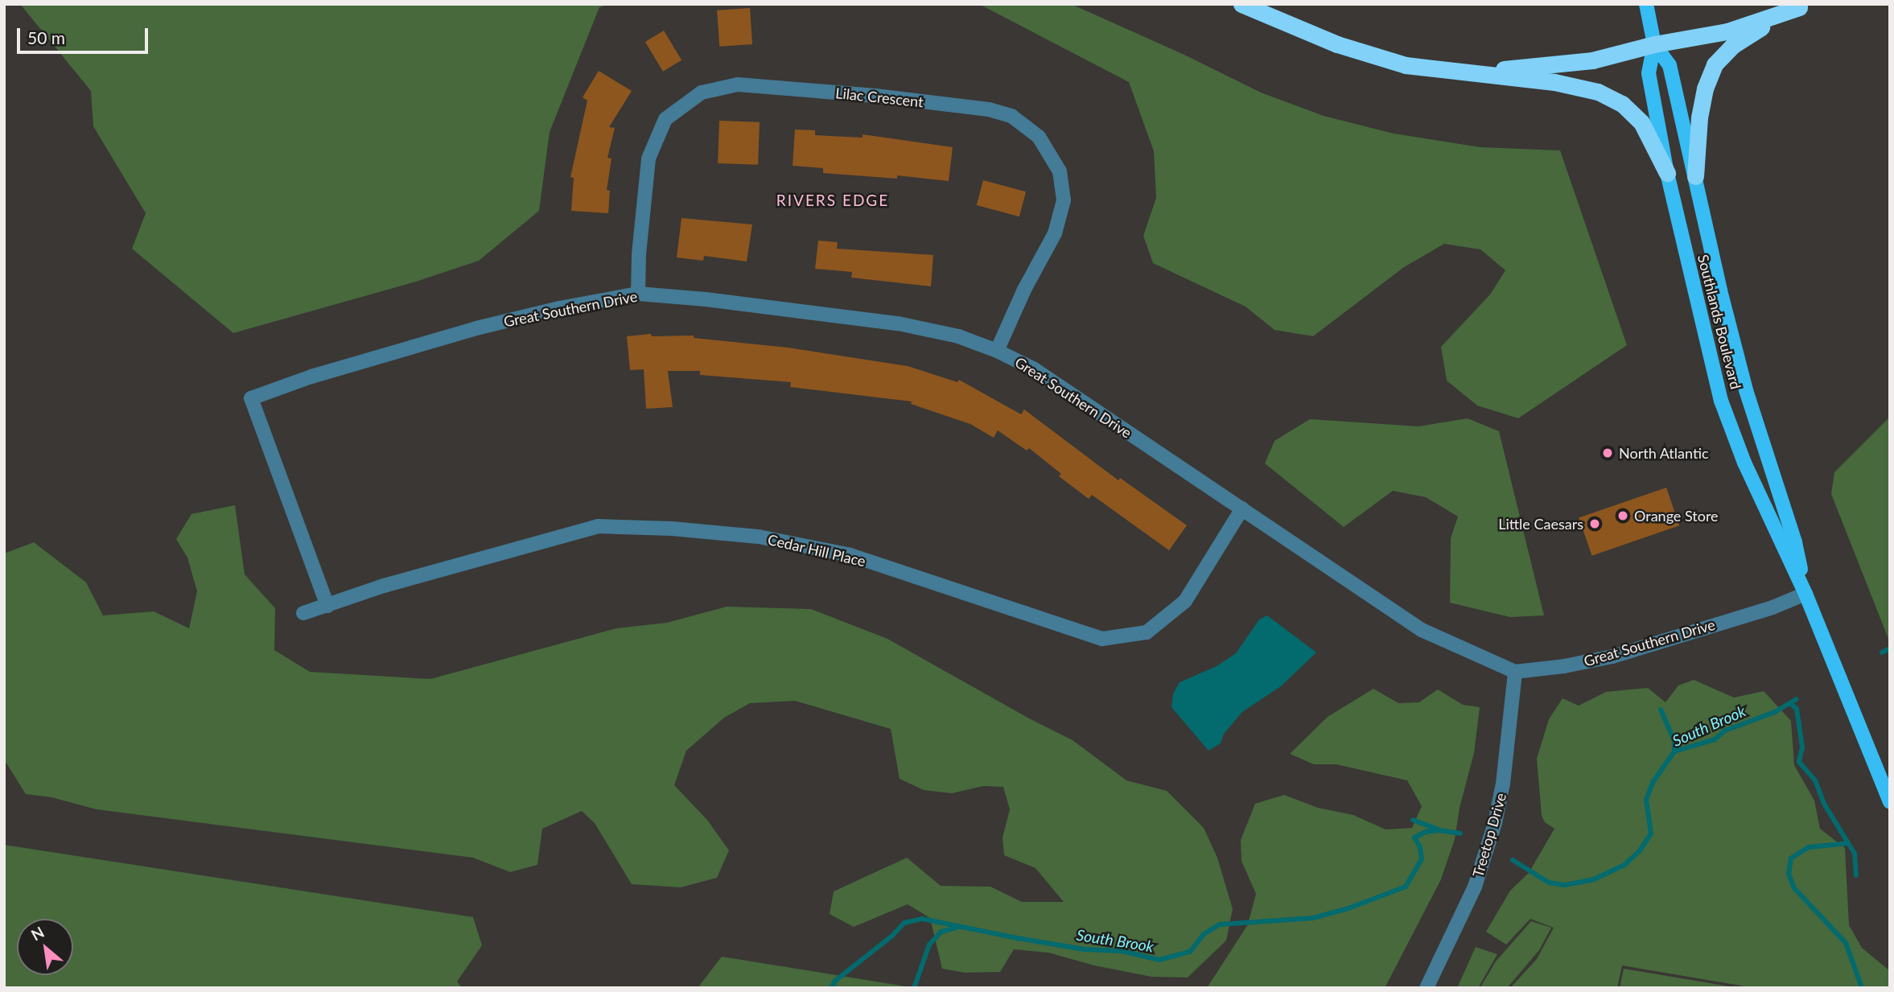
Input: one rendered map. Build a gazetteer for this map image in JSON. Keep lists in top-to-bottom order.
{
  "streets": {
    "main road": ["Southlands Boulevard"],
    "street": [
      "Lilac Crescent",
      "Great Southern Drive",
      "Cedar Hill Place",
      "Treetop Drive"
    ]
  },
  "crossings": [
    ["Lilac Crescent", "Great Southern Drive"],
    ["Great Southern Drive", "Southlands Boulevard"],
    ["Great Southern Drive", "Cedar Hill Place"],
    ["Great Southern Drive", "Treetop Drive"]
  ],
  "districts": ["RIVERS EDGE"],
  "water": ["South Brook"],
  "places": ["North Atlantic", "Orange Store", "Little Caesars"],
  "scale_bar": "50 m",
  "north": "top left"
}
